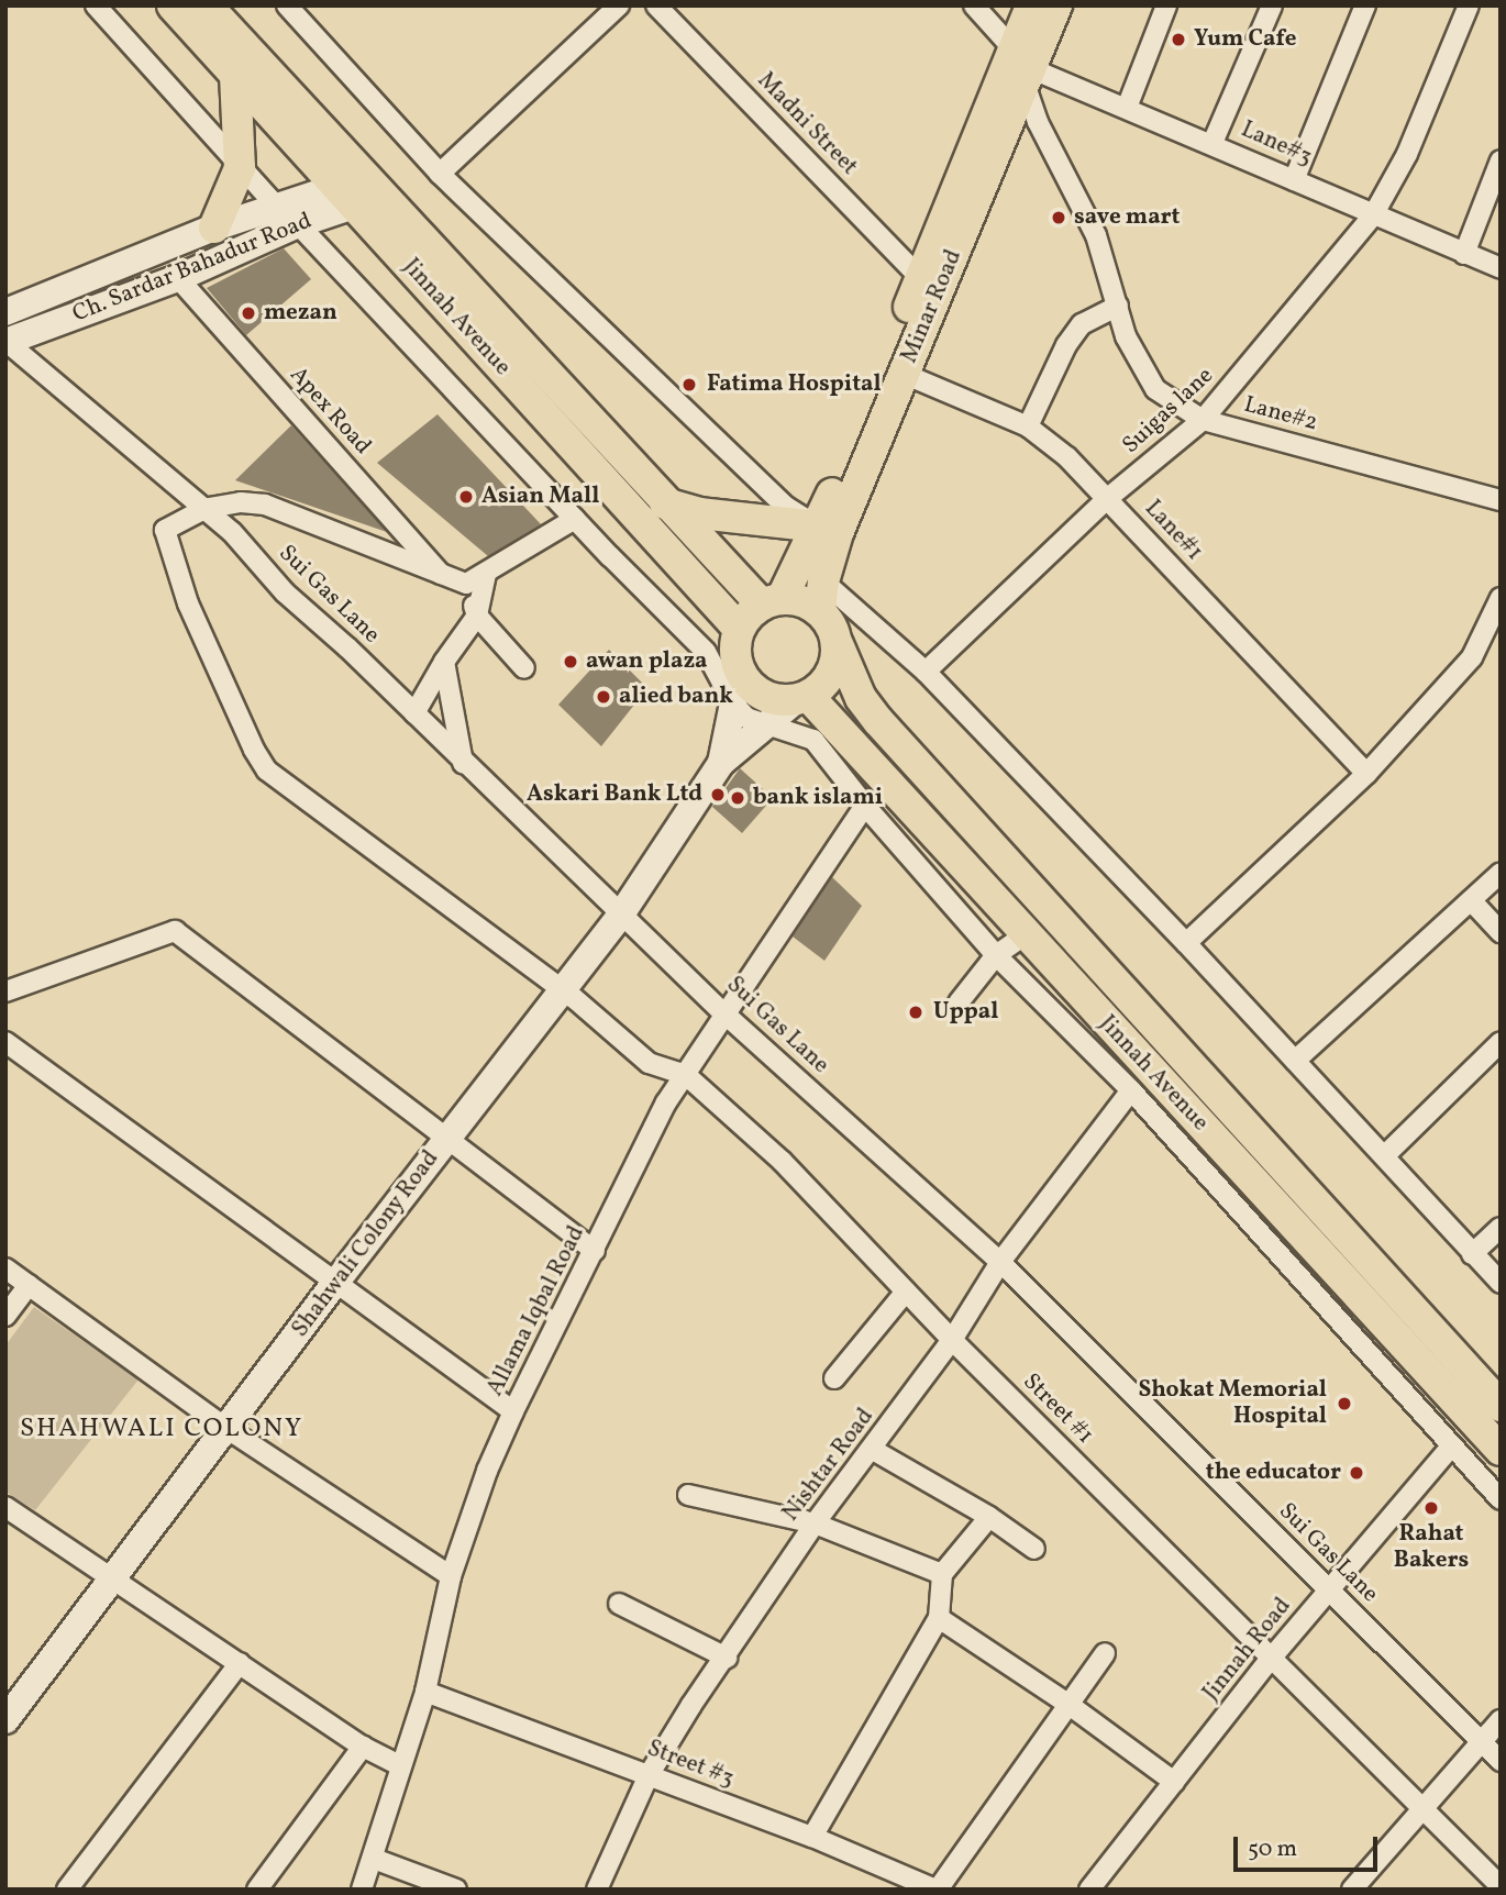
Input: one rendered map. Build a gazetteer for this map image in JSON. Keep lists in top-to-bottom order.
{
  "streets": {
    "main road": [
      "Ch. Sardar Bahadur Road",
      "Minar Road",
      "Jinnah Avenue",
      "Shahwali Colony Road"
    ],
    "street": [
      "Madni Street",
      "Lane#3",
      "Apex Road",
      "Suigas lane",
      "Lane#2",
      "Lane#1",
      "Sui Gas Lane",
      "Allama Iqbal Road",
      "Street #1",
      "Nishtar Road",
      "Jinnah Road",
      "Street #3"
    ]
  },
  "crossings": [
    ["Madni Street", "Minar Road"],
    ["Lane#3", "Minar Road"],
    ["Lane#3", "Suigas lane"],
    ["Lane#3", "Lane#2"],
    ["Ch. Sardar Bahadur Road", "Jinnah Avenue"],
    ["Ch. Sardar Bahadur Road", "Apex Road"],
    ["Ch. Sardar Bahadur Road", "Sui Gas Lane"],
    ["Minar Road", "Jinnah Avenue"],
    ["Minar Road", "Lane#2"],
    ["Minar Road", "Lane#1"],
    ["Minar Road", "Shahwali Colony Road"],
    ["Jinnah Avenue", "Shahwali Colony Road"],
    ["Suigas lane", "Lane#2"],
    ["Suigas lane", "Lane#1"],
    ["Sui Gas Lane", "Shahwali Colony Road"],
    ["Sui Gas Lane", "Allama Iqbal Road"],
    ["Sui Gas Lane", "Street #1"],
    ["Sui Gas Lane", "Nishtar Road"],
    ["Sui Gas Lane", "Jinnah Road"],
    ["Shahwali Colony Road", "Street #1"],
    ["Allama Iqbal Road", "Street #1"],
    ["Allama Iqbal Road", "Street #3"],
    ["Street #1", "Nishtar Road"],
    ["Street #1", "Jinnah Road"],
    ["Nishtar Road", "Street #3"]
  ],
  "districts": ["SHAHWALI COLONY"],
  "places": [
    "Yum Cafe",
    "save mart",
    "mezan",
    "Fatima Hospital",
    "Asian Mall",
    "awan plaza",
    "alied bank",
    "Askari Bank Ltd",
    "bank islami",
    "Uppal",
    "Shokat Memorial Hospital",
    "the educator",
    "Rahat Bakers"
  ],
  "scale_bar": "50 m"
}
